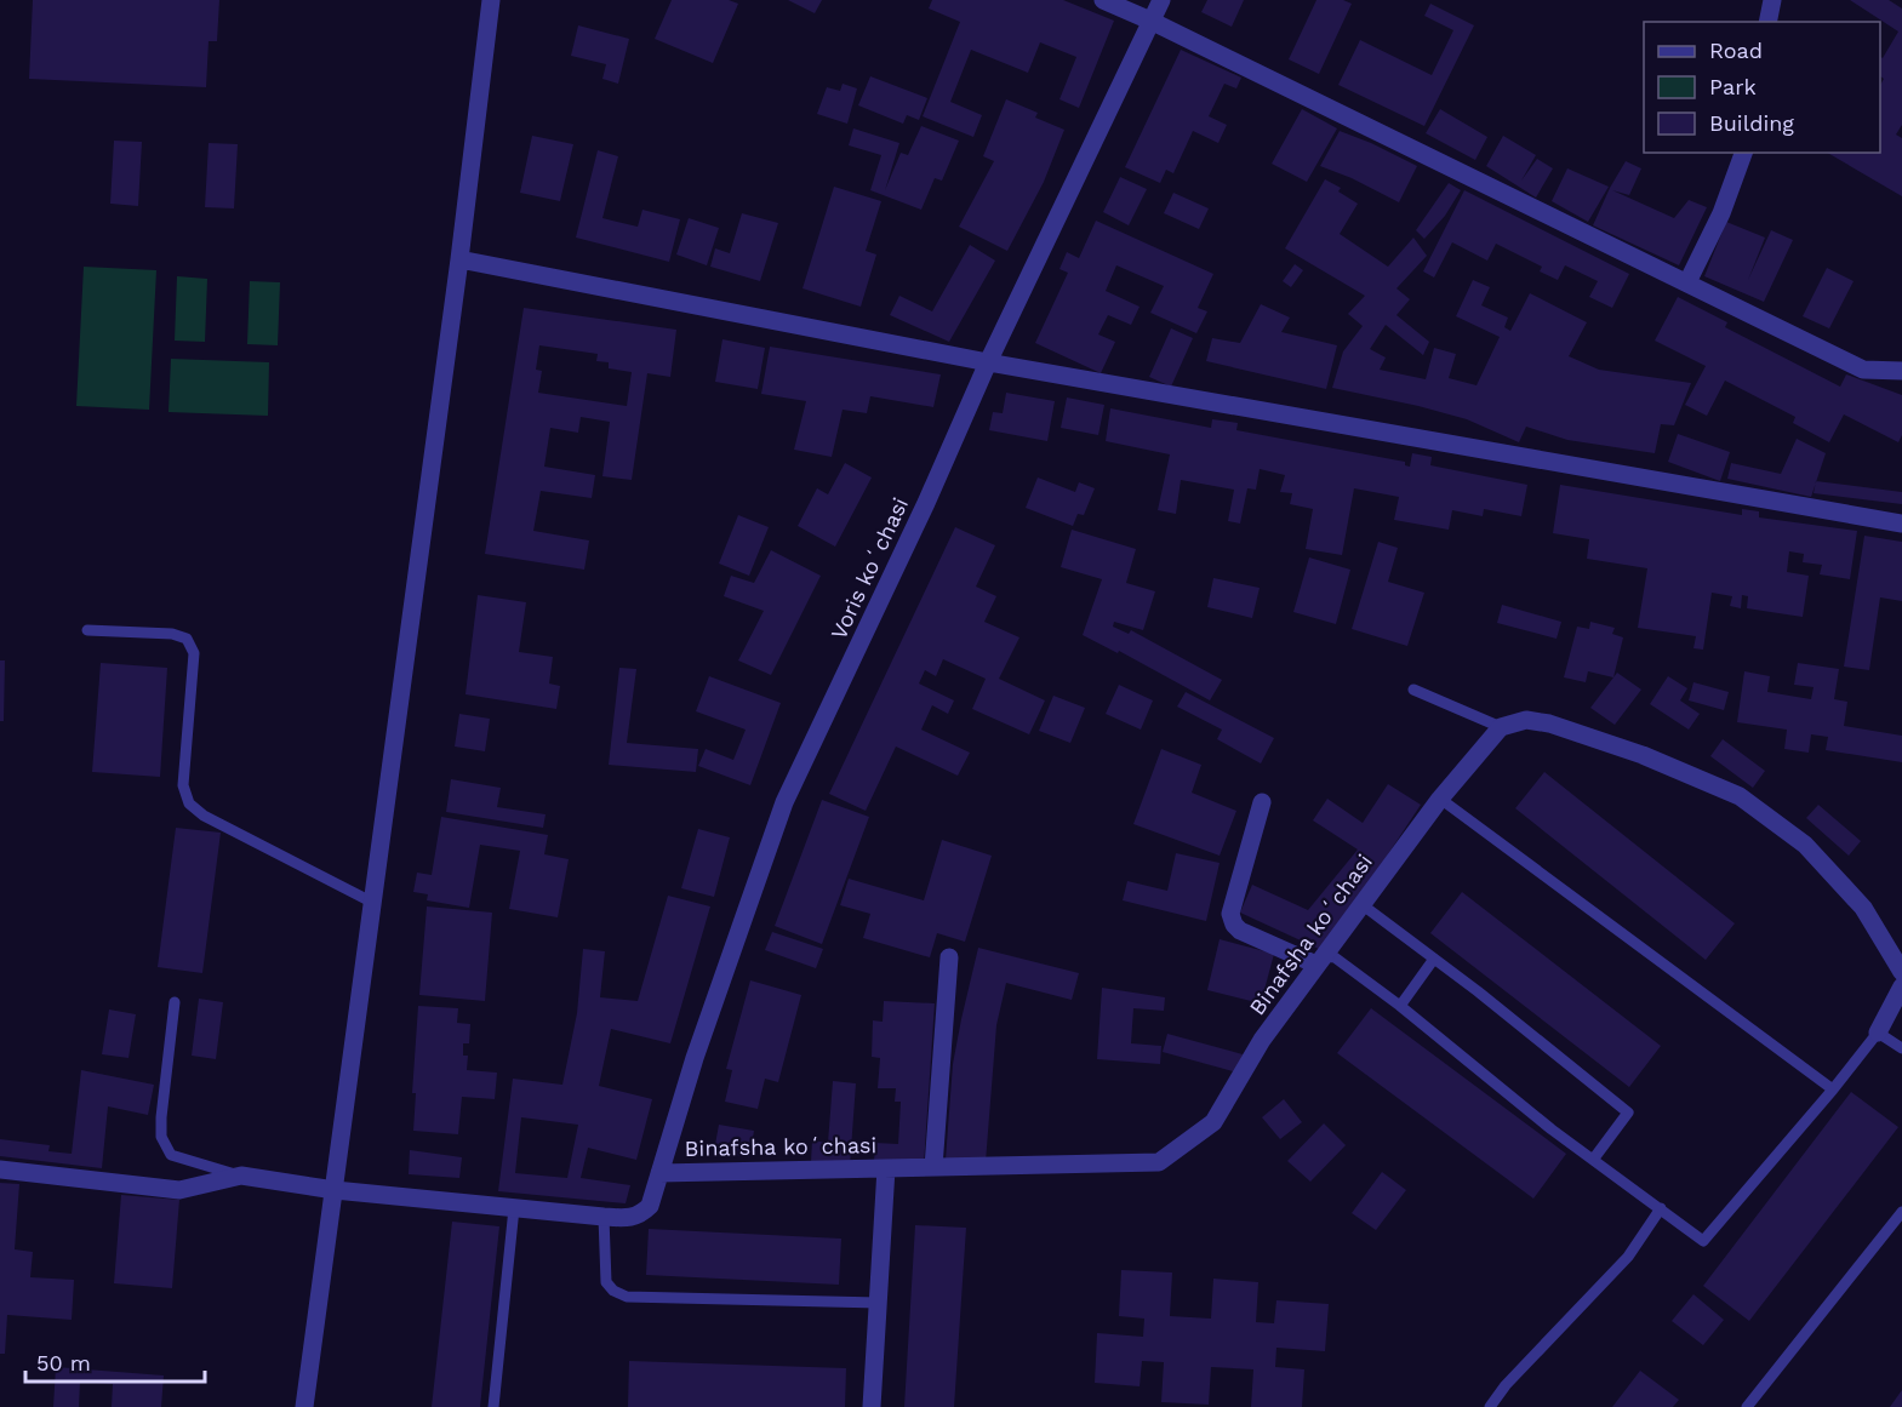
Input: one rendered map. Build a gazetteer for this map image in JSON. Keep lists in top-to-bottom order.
{
  "streets": {
    "street": ["Voris koʻchasi", "Binafsha koʻchasi"]
  },
  "crossings": [
    ["Voris koʻchasi", "Binafsha koʻchasi"]
  ],
  "legend": ["Road", "Park", "Building"],
  "scale_bar": "50 m"
}
